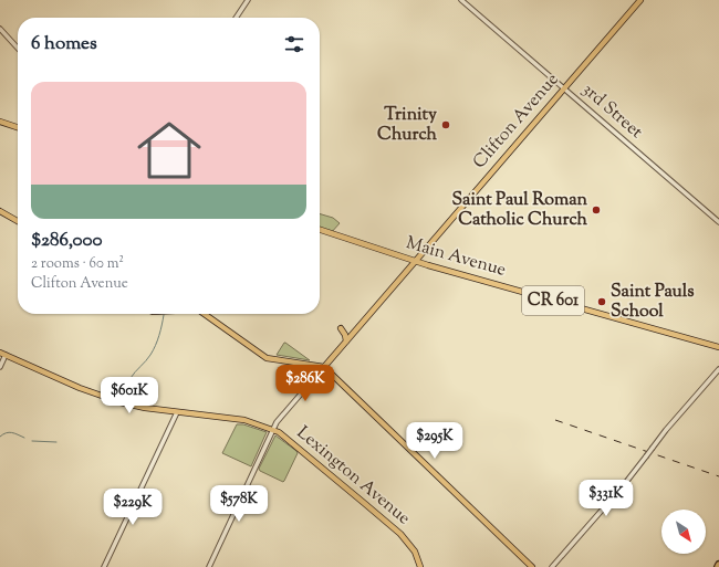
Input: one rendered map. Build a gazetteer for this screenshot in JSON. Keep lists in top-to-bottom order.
{
  "streets": {
    "main road": [
      "Clifton Avenue",
      "Main Avenue",
      "CR 601",
      "Lexington Avenue"
    ],
    "street": ["3rd Street"]
  },
  "crossings": [
    ["3rd Street", "Clifton Avenue"],
    ["Clifton Avenue", "Main Avenue"],
    ["Clifton Avenue", "Lexington Avenue"]
  ],
  "places": ["Trinity Church", "Saint Paul Roman Catholic Church", "Saint Pauls School"],
  "north": "bottom right",
  "page": {
    "heading": "6 homes",
    "list": [
      {
        "name": "$286,000",
        "note": "2 rooms · 60 m² · Clifton Avenue"
      }
    ],
    "price": [
      "$286K",
      "$601K",
      "$295K",
      "$331K",
      "$578K",
      "$229K"
    ]
  }
}
